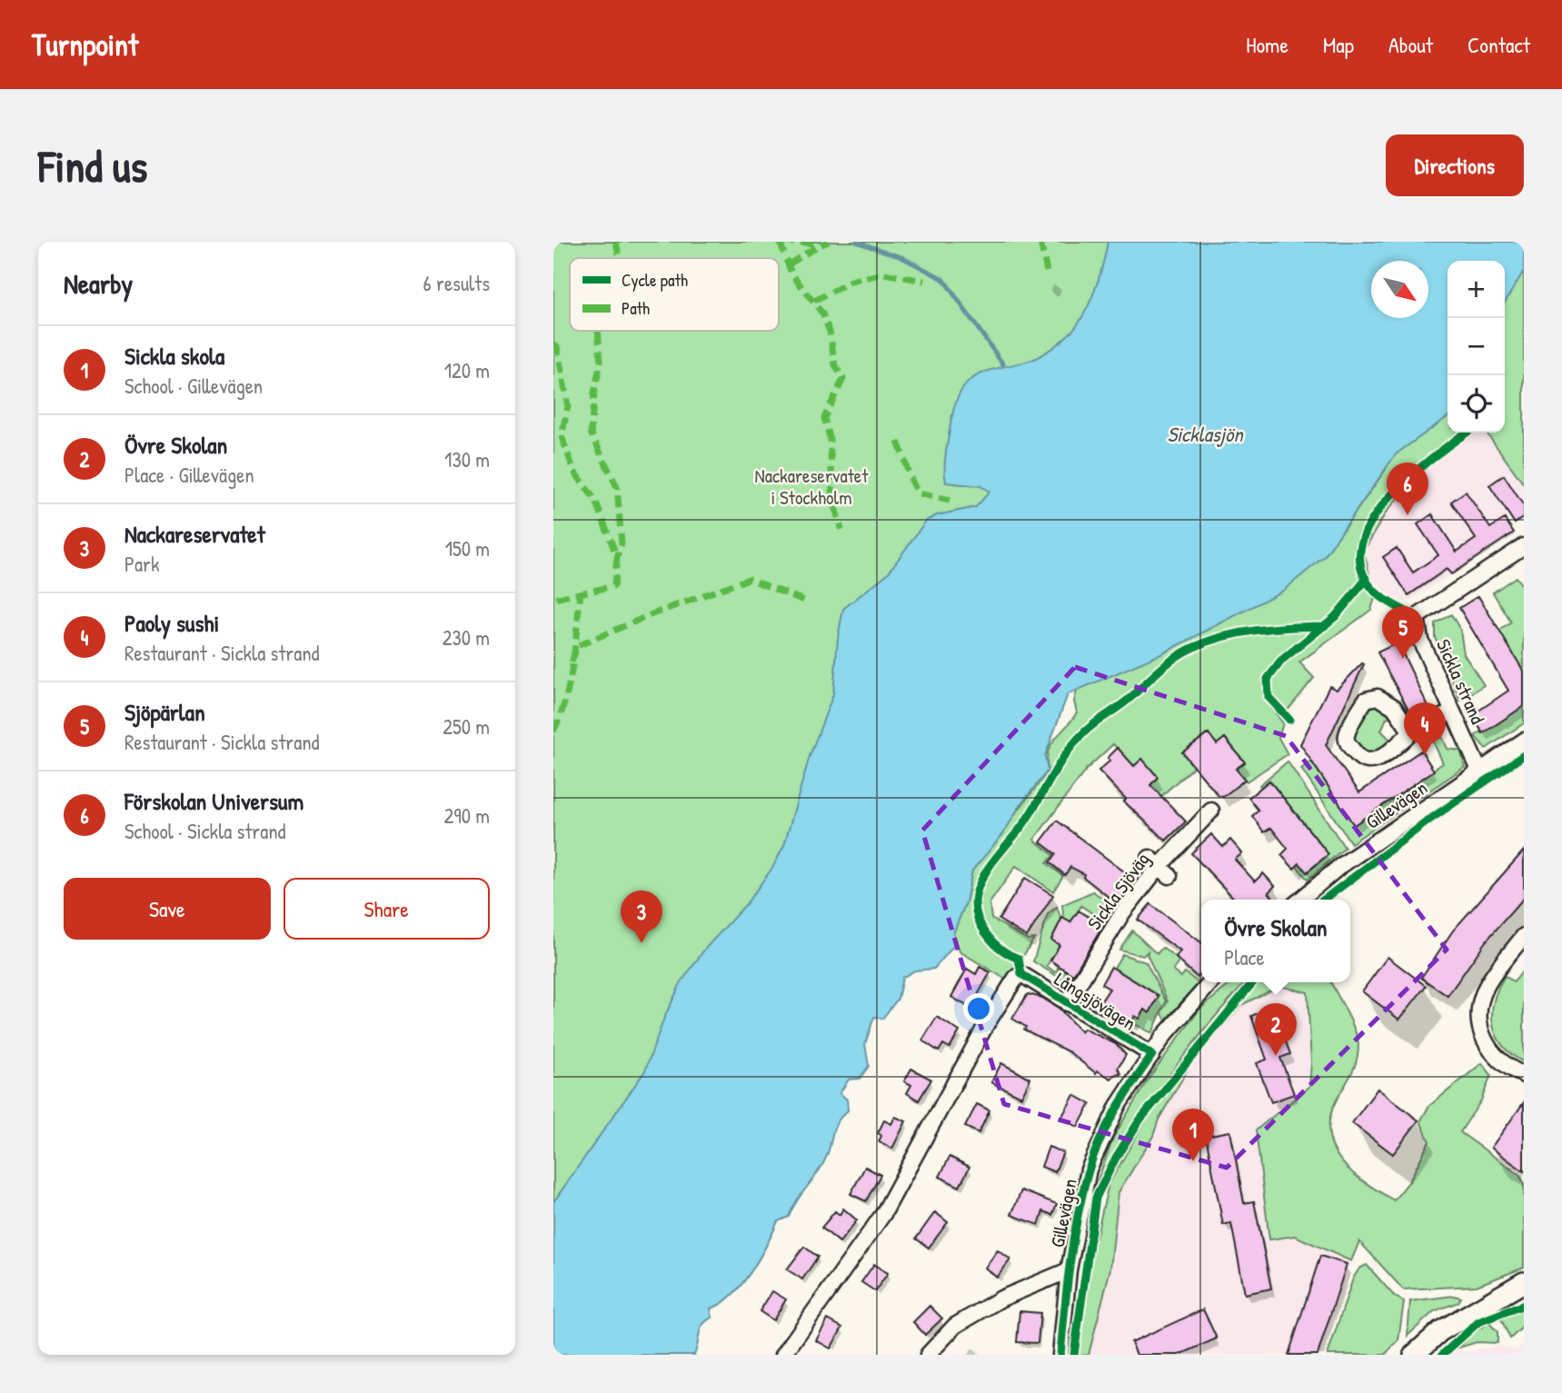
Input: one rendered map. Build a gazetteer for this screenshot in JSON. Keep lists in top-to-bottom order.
{
  "streets": {
    "street": [
      "Sickla strand",
      "Gillevägen",
      "Sickla Sjöväg",
      "Långsjövägen"
    ]
  },
  "crossings": [
    ["Sickla strand", "Gillevägen"],
    ["Gillevägen", "Långsjövägen"],
    ["Sickla Sjöväg", "Långsjövägen"]
  ],
  "water": ["Sicklasjön"],
  "parks": ["Nackareservatet i Stockholm"],
  "legend": ["Cycle path", "Path"],
  "north": "bottom right",
  "page": {
    "header": "Turnpoint",
    "nav": [
      "Home",
      "Map",
      "About",
      "Contact"
    ],
    "buttons": [
      "Directions",
      ["Save", "Share"]
    ],
    "title": "Find us",
    "heading": ["Nearby", "6 results"],
    "map_buttons": ["+", "−"],
    "list": [
      {
        "mark": "1",
        "name": "Sickla skola",
        "note": "School · Gillevägen",
        "value": "120 m"
      },
      {
        "mark": "2",
        "name": "Övre Skolan",
        "note": "Place · Gillevägen",
        "value": "130 m"
      },
      {
        "mark": "3",
        "name": "Nackareservatet",
        "note": "Park",
        "value": "150 m"
      },
      {
        "mark": "4",
        "name": "Paoly sushi",
        "note": "Restaurant · Sickla strand",
        "value": "230 m"
      },
      {
        "mark": "5",
        "name": "Sjöpärlan",
        "note": "Restaurant · Sickla strand",
        "value": "250 m"
      },
      {
        "mark": "6",
        "name": "Förskolan Universum",
        "note": "School · Sickla strand",
        "value": "290 m"
      }
    ],
    "pins": [
      "6",
      "5",
      "4",
      "3",
      "2",
      "1"
    ],
    "popup": ["Övre Skolan", "Place"]
  }
}
